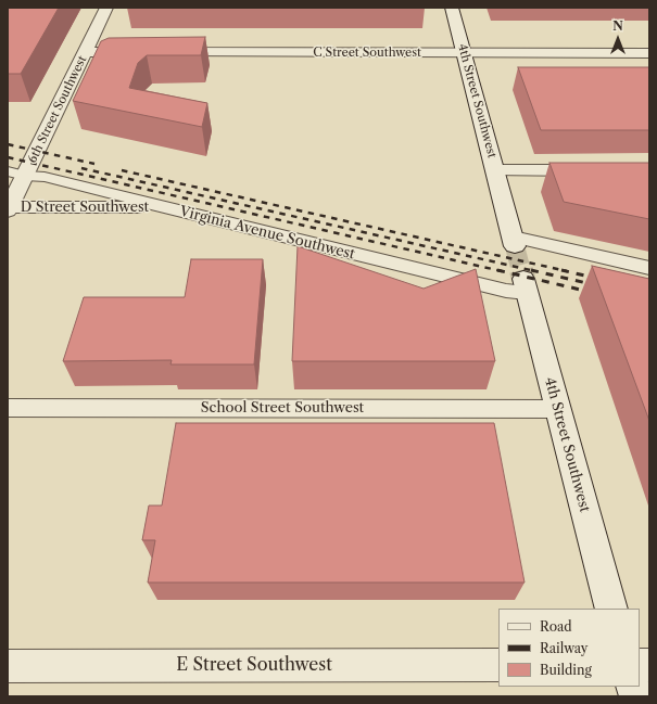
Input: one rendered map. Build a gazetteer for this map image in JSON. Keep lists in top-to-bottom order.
{
  "streets": {
    "street": [
      "C Street Southwest",
      "4th Street Southwest",
      "6th Street Southwest",
      "D Street Southwest",
      "Virginia Avenue Southwest",
      "School Street Southwest",
      "E Street Southwest"
    ]
  },
  "crossings": [
    ["C Street Southwest", "4th Street Southwest"],
    ["4th Street Southwest", "Virginia Avenue Southwest"],
    ["4th Street Southwest", "School Street Southwest"],
    ["6th Street Southwest", "D Street Southwest"],
    ["6th Street Southwest", "Virginia Avenue Southwest"],
    ["D Street Southwest", "Virginia Avenue Southwest"]
  ],
  "legend": ["Road", "Railway", "Building"],
  "north": "top"
}
